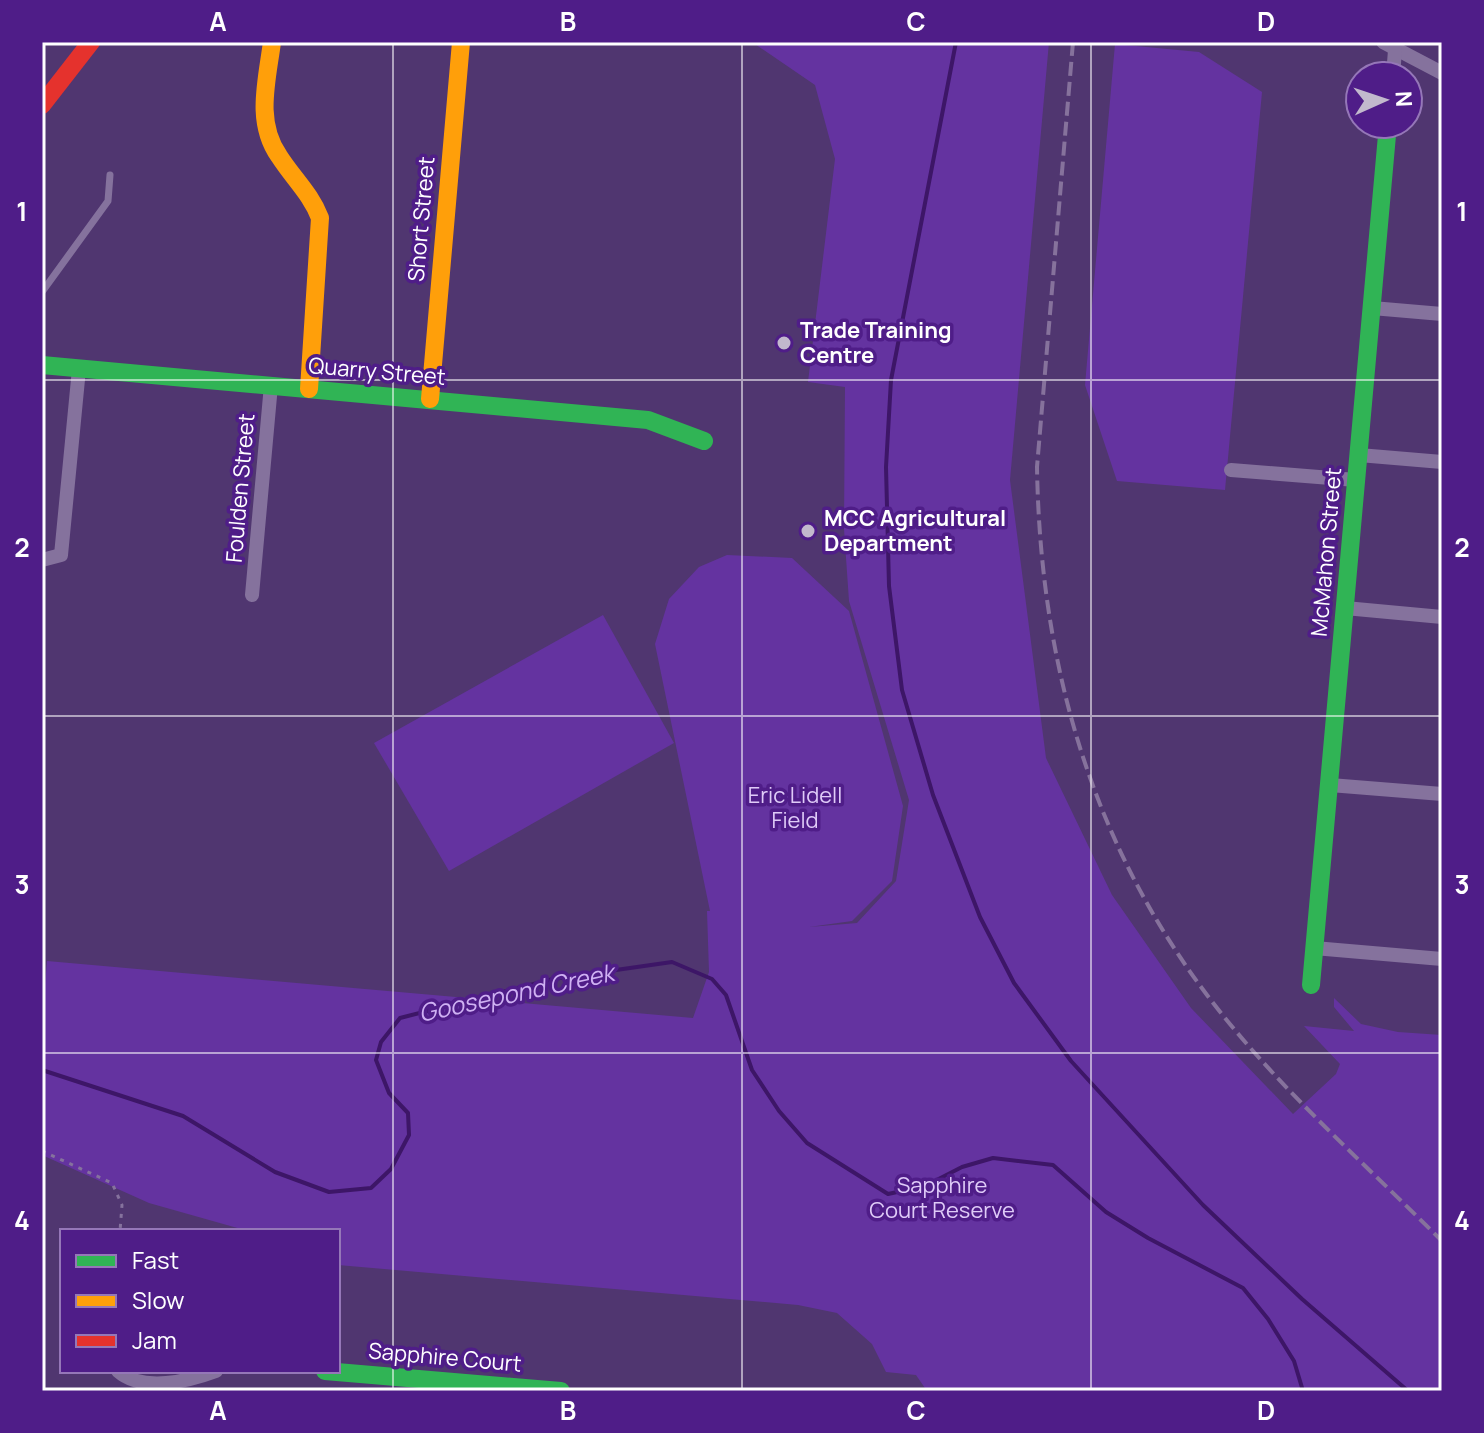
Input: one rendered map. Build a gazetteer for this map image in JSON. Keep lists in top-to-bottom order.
{
  "streets": {
    "street": [
      "Short Street",
      "Quarry Street",
      "Foulden Street",
      "McMahon Street",
      "Sapphire Court"
    ]
  },
  "crossings": [
    ["Short Street", "Quarry Street"],
    ["Quarry Street", "Foulden Street"]
  ],
  "water": ["Goosepond Creek"],
  "parks": ["Eric Lidell Field", "Sapphire Court Reserve"],
  "places": ["Trade Training Centre", "MCC Agricultural Department"],
  "legend": ["Fast", "Slow", "Jam"],
  "north": "right",
  "grid": {
    "columns": [
      "A",
      "B",
      "C",
      "D"
    ],
    "rows": [
      "1",
      "2",
      "3",
      "4"
    ]
  }
}
